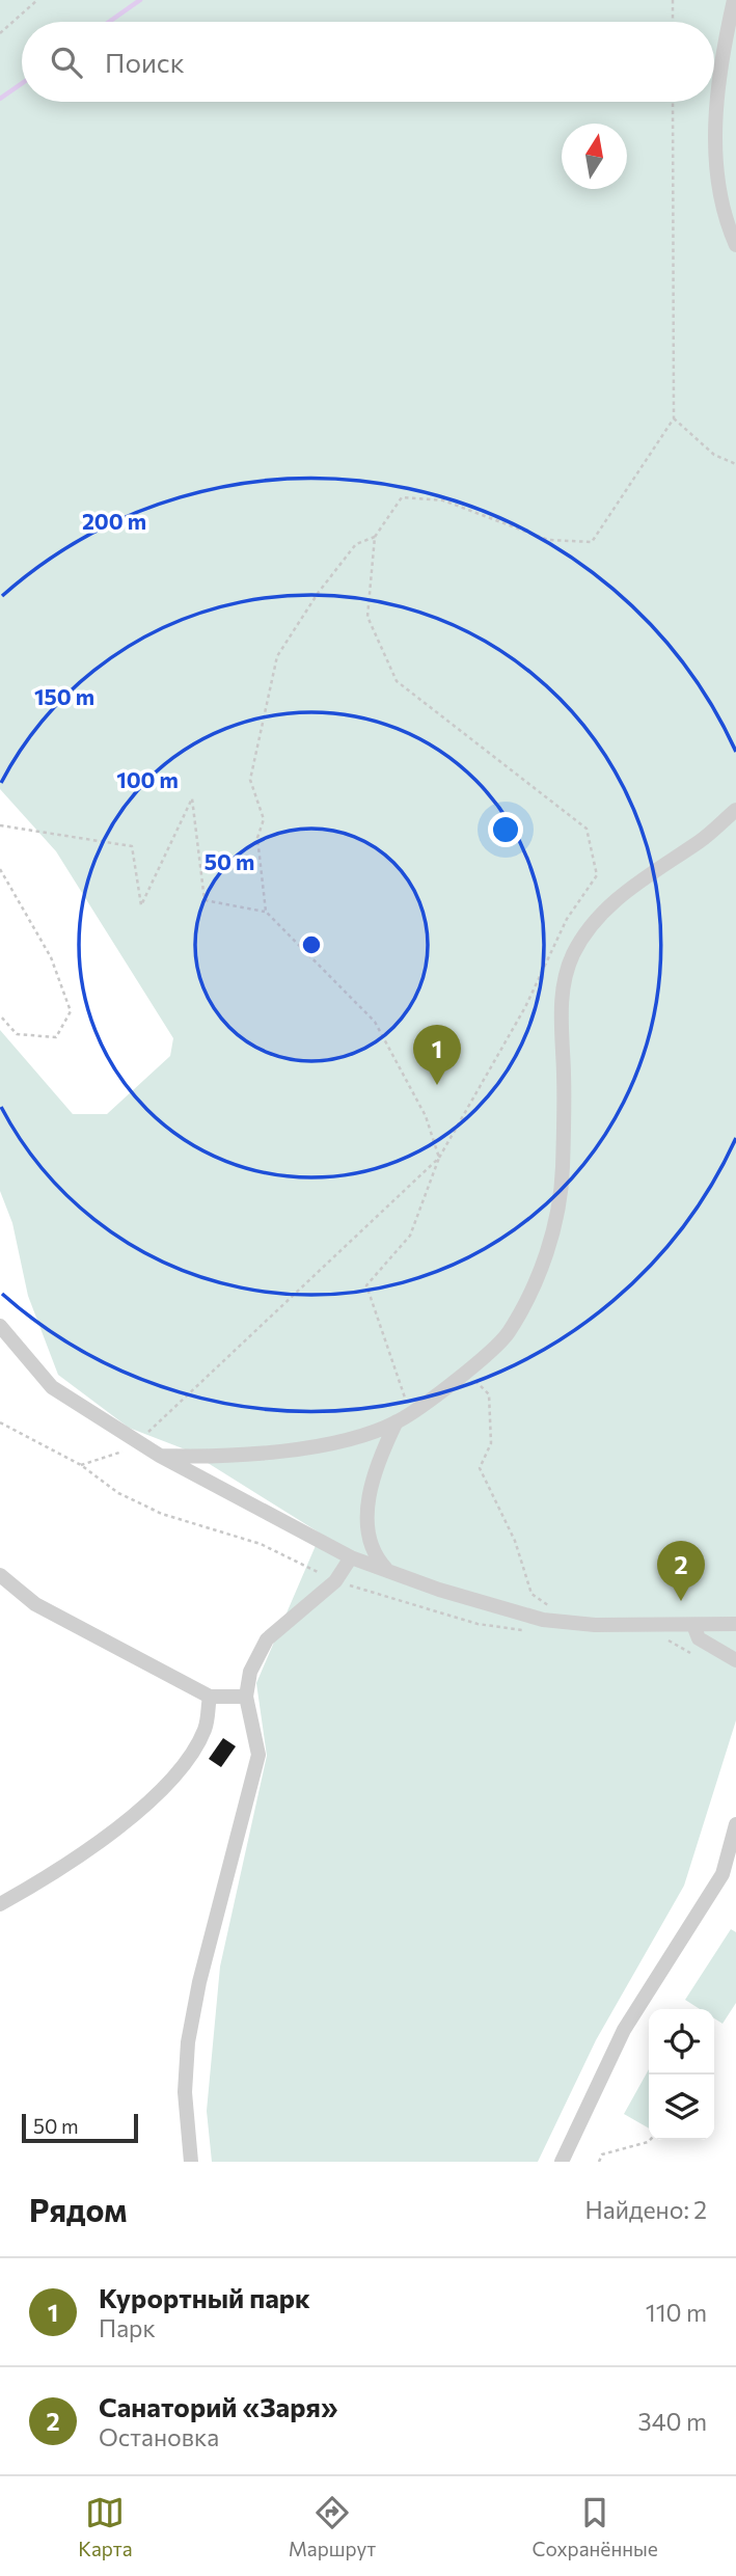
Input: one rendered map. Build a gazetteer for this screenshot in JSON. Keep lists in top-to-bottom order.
{
  "scale_bar": "50 m",
  "north": "top",
  "page": {
    "search": "Поиск",
    "pins": ["1", "2"],
    "scale": "50 m",
    "heading": ["Рядом", "Найдено: 2"],
    "list": [
      {
        "mark": "1",
        "name": "Курортный парк",
        "note": "Парк",
        "value": "110 m"
      },
      {
        "mark": "2",
        "name": "Санаторий «Заря»",
        "note": "Остановка",
        "value": "340 m"
      }
    ],
    "nav": ["Карта", "Маршрут", "Сохранённые"]
  },
  "rings": [
    "200 m",
    "150 m",
    "100 m",
    "50 m"
  ]
}
